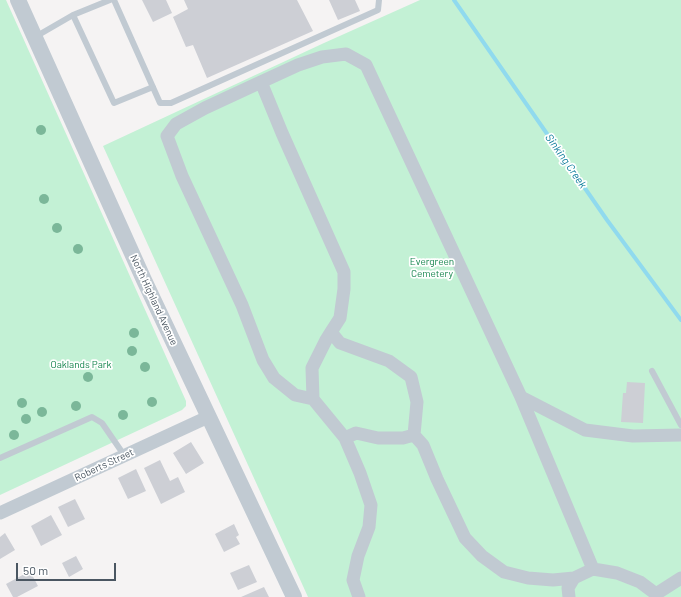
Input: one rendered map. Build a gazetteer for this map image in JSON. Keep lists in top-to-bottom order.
{
  "streets": {
    "street": ["North Highland Avenue", "Roberts Street"]
  },
  "crossings": [
    ["North Highland Avenue", "Roberts Street"]
  ],
  "water": ["Sinking Creek"],
  "parks": ["Evergreen Cemetery", "Oaklands Park"],
  "scale_bar": "50 m"
}
